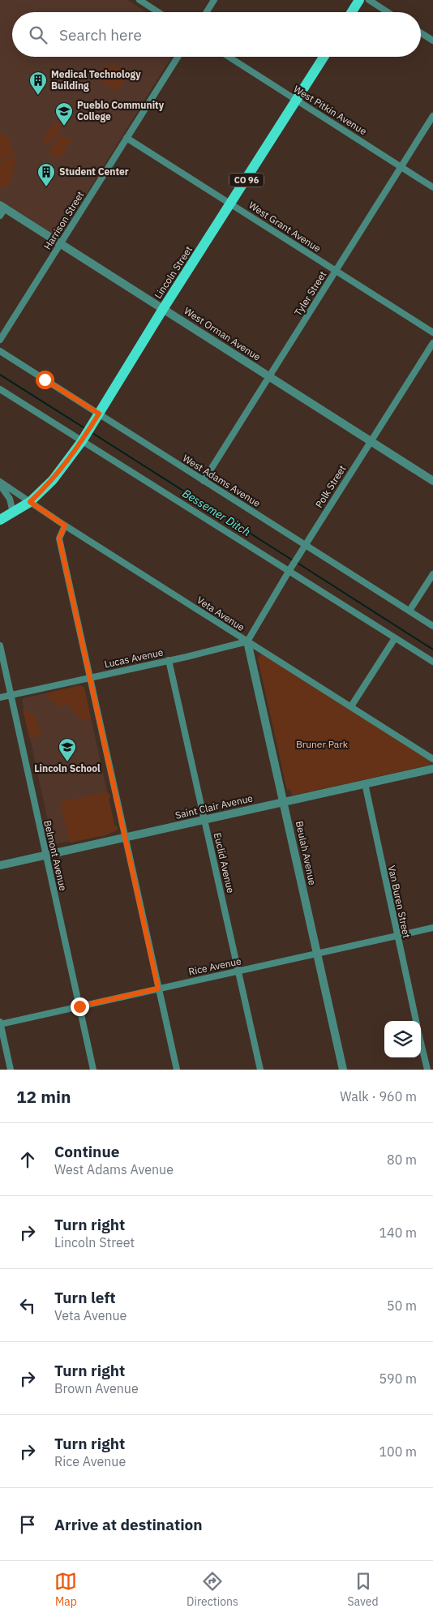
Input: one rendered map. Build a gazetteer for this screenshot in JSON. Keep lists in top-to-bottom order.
{
  "streets": {
    "main road": ["CO 96", "Lincoln Street"],
    "street": [
      "West Pitkin Avenue",
      "Harrison Street",
      "West Grant Avenue",
      "Tyler Street",
      "West Orman Avenue",
      "West Adams Avenue",
      "Polk Street",
      "Veta Avenue",
      "Lucas Avenue",
      "Saint Clair Avenue",
      "Beulah Avenue",
      "Belmont Avenue",
      "Euclid Avenue",
      "Van Buren Street",
      "Rice Avenue"
    ]
  },
  "crossings": [
    ["West Pitkin Avenue", "Lincoln Street"],
    ["West Pitkin Avenue", "Tyler Street"],
    ["CO 96", "Lincoln Street"],
    ["CO 96", "Veta Avenue"],
    ["Harrison Street", "West Grant Avenue"],
    ["Harrison Street", "West Orman Avenue"],
    ["West Grant Avenue", "Lincoln Street"],
    ["West Grant Avenue", "Tyler Street"],
    ["Lincoln Street", "West Orman Avenue"],
    ["Lincoln Street", "West Adams Avenue"],
    ["Lincoln Street", "Veta Avenue"],
    ["Tyler Street", "West Orman Avenue"],
    ["Tyler Street", "West Adams Avenue"],
    ["West Orman Avenue", "Polk Street"],
    ["West Adams Avenue", "Polk Street"],
    ["Polk Street", "Veta Avenue"],
    ["Polk Street", "Lucas Avenue"],
    ["Polk Street", "Beulah Avenue"],
    ["Veta Avenue", "Lucas Avenue"],
    ["Veta Avenue", "Beulah Avenue"],
    ["Lucas Avenue", "Beulah Avenue"],
    ["Lucas Avenue", "Belmont Avenue"],
    ["Lucas Avenue", "Euclid Avenue"],
    ["Saint Clair Avenue", "Beulah Avenue"],
    ["Saint Clair Avenue", "Belmont Avenue"],
    ["Saint Clair Avenue", "Euclid Avenue"],
    ["Saint Clair Avenue", "Van Buren Street"],
    ["Beulah Avenue", "Rice Avenue"],
    ["Belmont Avenue", "Rice Avenue"],
    ["Euclid Avenue", "Rice Avenue"],
    ["Van Buren Street", "Rice Avenue"]
  ],
  "water": ["Bessemer Ditch"],
  "parks": ["Bruner Park"],
  "places": {
    "building": ["Medical Technology Building", "Student Center"],
    "school or university": ["Pueblo Community College", "Lincoln School"]
  },
  "page": {
    "search": "Search here",
    "heading": ["12 min", "Walk · 960 m"],
    "list": [
      ["Continue", "West Adams Avenue", "80 m"],
      ["Turn right", "Lincoln Street", "140 m"],
      ["Turn left", "Veta Avenue", "50 m"],
      ["Turn right", "Brown Avenue", "590 m"],
      ["Turn right", "Rice Avenue", "100 m"],
      "Arrive at destination"
    ],
    "nav": ["Map", "Directions", "Saved"]
  }
}
